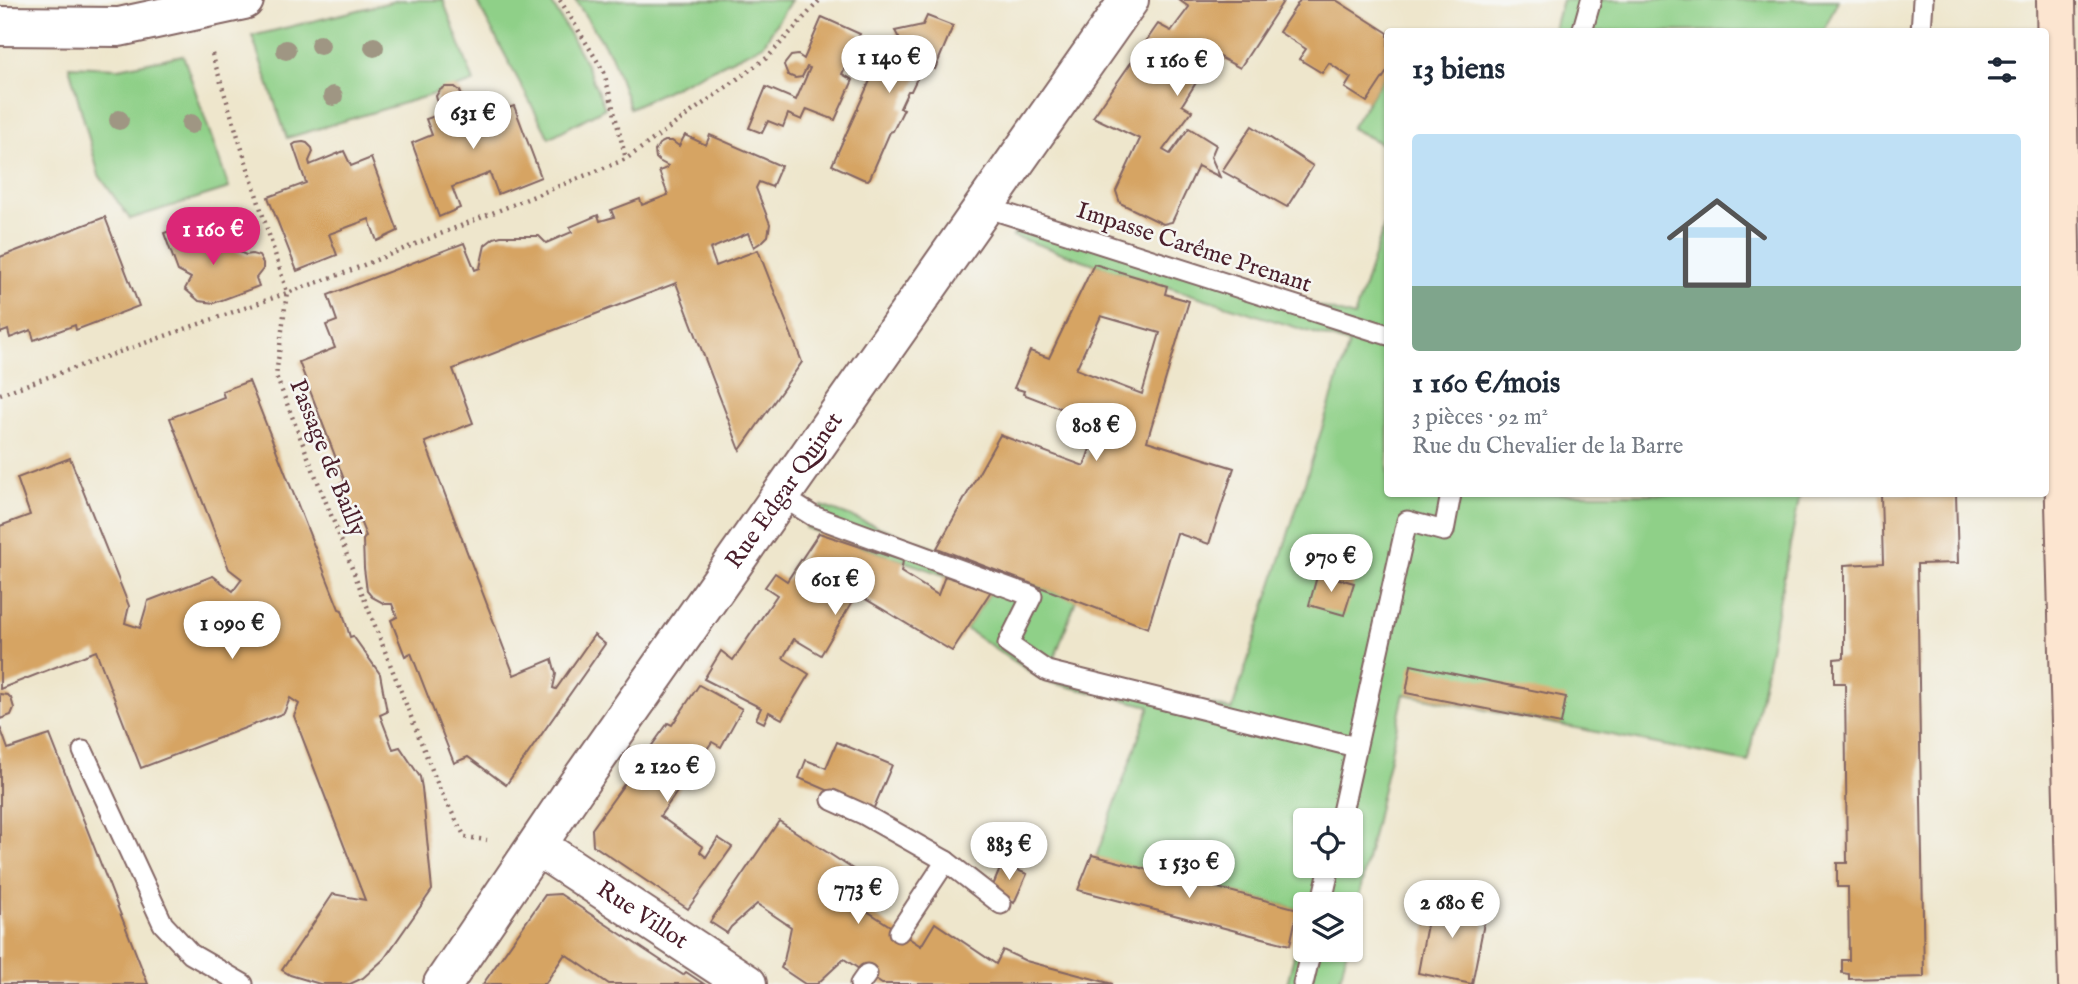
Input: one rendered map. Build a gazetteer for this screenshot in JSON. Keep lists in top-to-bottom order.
{
  "streets": {
    "street": ["Rue Edgar Quinet", "Rue Villot"],
    "lane": ["Impasse Carême Prenant"],
    "path": ["Passage de Bailly"]
  },
  "crossings": [
    ["Impasse Carême Prenant", "Rue Edgar Quinet"],
    ["Passage de Bailly", "Rue Edgar Quinet"],
    ["Passage de Bailly", "Rue Villot"],
    ["Rue Edgar Quinet", "Rue Villot"]
  ],
  "page": {
    "heading": "13 biens",
    "price": [
      "1 140 €",
      "1 160 €",
      "631 €",
      "1 160 €",
      "808 €",
      "970 €",
      "601 €",
      "1 090 €",
      "2 120 €",
      "883 €",
      "1 530 €",
      "773 €",
      "2 680 €"
    ],
    "list": [
      {
        "name": "1 160 €/mois",
        "note": "3 pièces · 92 m² · Rue du Chevalier de la Barre"
      }
    ]
  }
}
